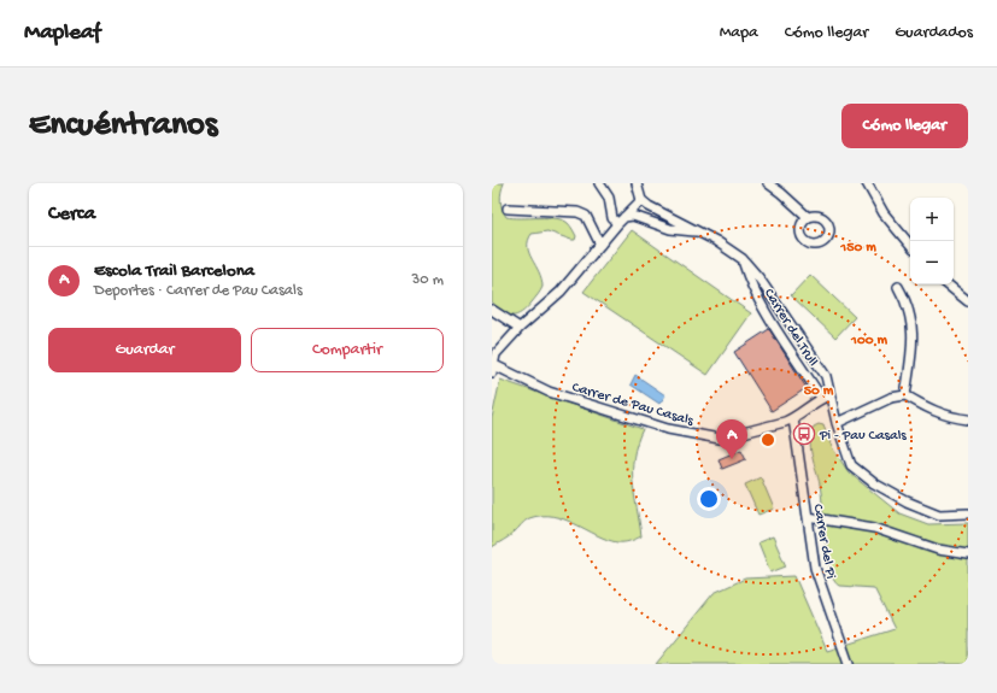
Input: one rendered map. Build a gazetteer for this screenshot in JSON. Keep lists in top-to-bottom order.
{
  "streets": {
    "street": ["Carrer del Trull", "Carrer de Pau Casals", "Carrer del Pi"]
  },
  "crossings": [
    ["Carrer del Trull", "Carrer de Pau Casals"],
    ["Carrer de Pau Casals", "Carrer del Pi"]
  ],
  "places": {
    "bus stop": ["Pi - Pau Casals"]
  },
  "page": {
    "header": "Mapleaf",
    "nav": ["Mapa", "Cómo llegar", "Guardados"],
    "buttons": [
      "Cómo llegar",
      ["Guardar", "Compartir"]
    ],
    "title": "Encuéntranos",
    "heading": "Cerca",
    "map_buttons": ["+", "−"],
    "list": [
      {
        "mark": "A",
        "name": "Escola Trail Barcelona",
        "note": "Deportes · Carrer de Pau Casals",
        "value": "30 m"
      }
    ],
    "pins": "A"
  },
  "rings": ["150 m", "100 m", "50 m"]
}
